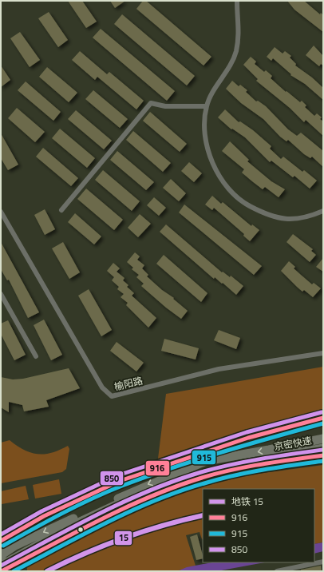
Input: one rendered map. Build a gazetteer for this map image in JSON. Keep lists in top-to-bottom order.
{
  "streets": {
    "highway": ["京密快速"],
    "street": ["榆阳路"]
  },
  "lines": [
    "transit line 850",
    "transit line 916",
    "transit line 915",
    "metro line 15"
  ],
  "legend": [
    "地铁 15",
    "916",
    "915",
    "850"
  ]
}
